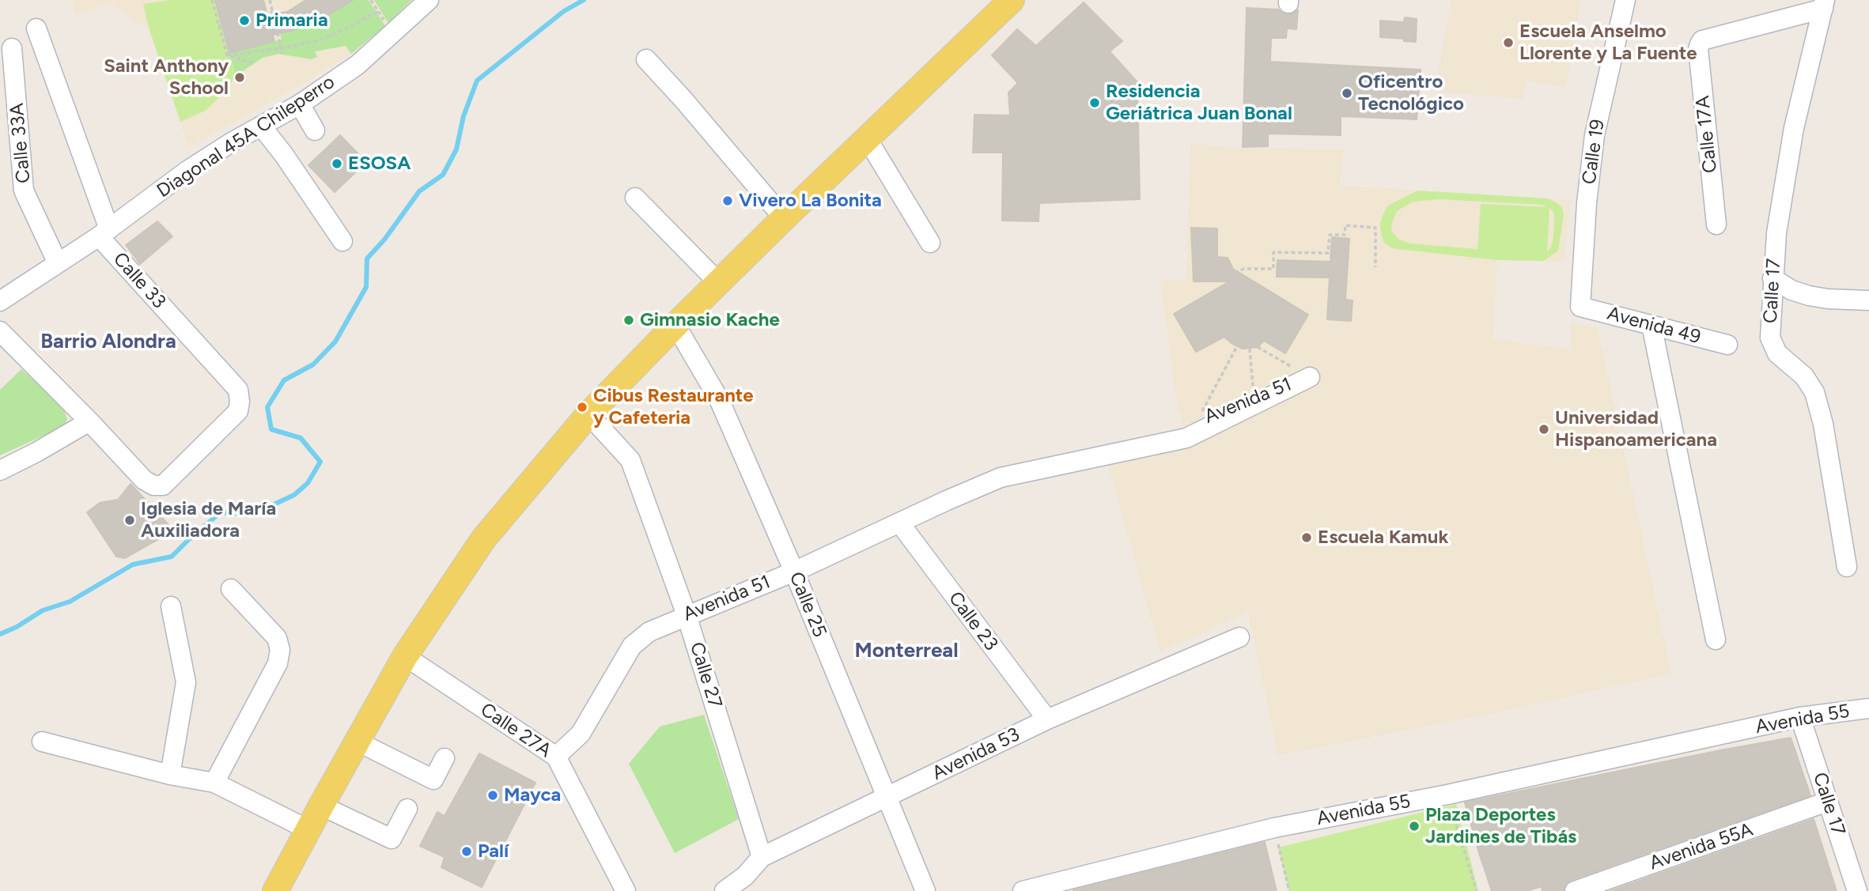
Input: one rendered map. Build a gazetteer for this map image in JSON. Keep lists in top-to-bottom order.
{
  "streets": {
    "street": [
      "Calle 17A",
      "Diagonal 45A Chileperro",
      "Calle 33A",
      "Calle 19",
      "Calle 33",
      "Calle 17",
      "Avenida 49",
      "Avenida 51",
      "Calle 25",
      "Calle 23",
      "Calle 27",
      "Avenida 55",
      "Calle 27A",
      "Avenida 53",
      "Avenida 55A"
    ]
  },
  "crossings": [
    ["Calle 17A", "Calle 17"],
    ["Diagonal 45A Chileperro", "Calle 33A"],
    ["Diagonal 45A Chileperro", "Calle 33"],
    ["Calle 19", "Avenida 49"],
    ["Calle 17", "Avenida 55"],
    ["Calle 17", "Avenida 55A"],
    ["Avenida 51", "Calle 25"],
    ["Avenida 51", "Calle 23"],
    ["Avenida 51", "Calle 27"],
    ["Avenida 51", "Calle 27A"],
    ["Calle 25", "Avenida 53"],
    ["Calle 23", "Avenida 53"],
    ["Calle 27", "Avenida 53"]
  ],
  "districts": ["Barrio Alondra", "Monterreal"],
  "places": [
    "Primaria",
    "Escuela Anselmo Llorente y La Fuente",
    "Saint Anthony School",
    "Oficentro Tecnológico",
    "Residencia Geriátrica Juan Bonal",
    "ESOSA",
    "Vivero La Bonita",
    "Gimnasio Kache",
    "Cibus Restaurante y Cafeteria",
    "Universidad Hispanoamericana",
    "Iglesia de María Auxiliadora",
    "Escuela Kamuk",
    "Mayca",
    "Plaza Deportes Jardines de Tibás",
    "Palí"
  ]
}
